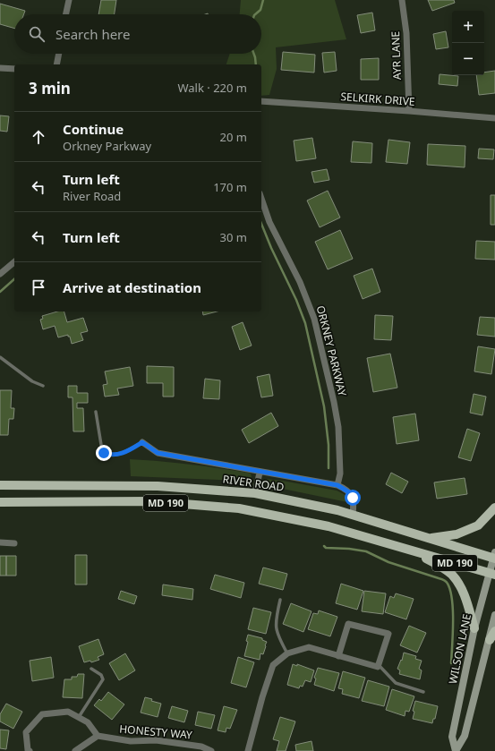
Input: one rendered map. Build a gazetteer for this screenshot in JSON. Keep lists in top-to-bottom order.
{
  "streets": {
    "main road": ["RIVER ROAD", "MD 190", "WILSON LANE"],
    "street": [
      "AYR LANE",
      "SELKIRK DRIVE",
      "ORKNEY PARKWAY",
      "HONESTY WAY"
    ]
  },
  "crossings": [
    ["AYR LANE", "SELKIRK DRIVE"],
    ["ORKNEY PARKWAY", "RIVER ROAD"],
    ["RIVER ROAD", "WILSON LANE"],
    ["MD 190", "WILSON LANE"]
  ],
  "page": {
    "map_buttons": ["+", "−"],
    "search": "Search here",
    "heading": ["3 min", "Walk · 220 m"],
    "list": [
      ["Continue", "Orkney Parkway", "20 m"],
      ["Turn left", "River Road", "170 m"],
      ["Turn left", "30 m"],
      "Arrive at destination"
    ]
  }
}
